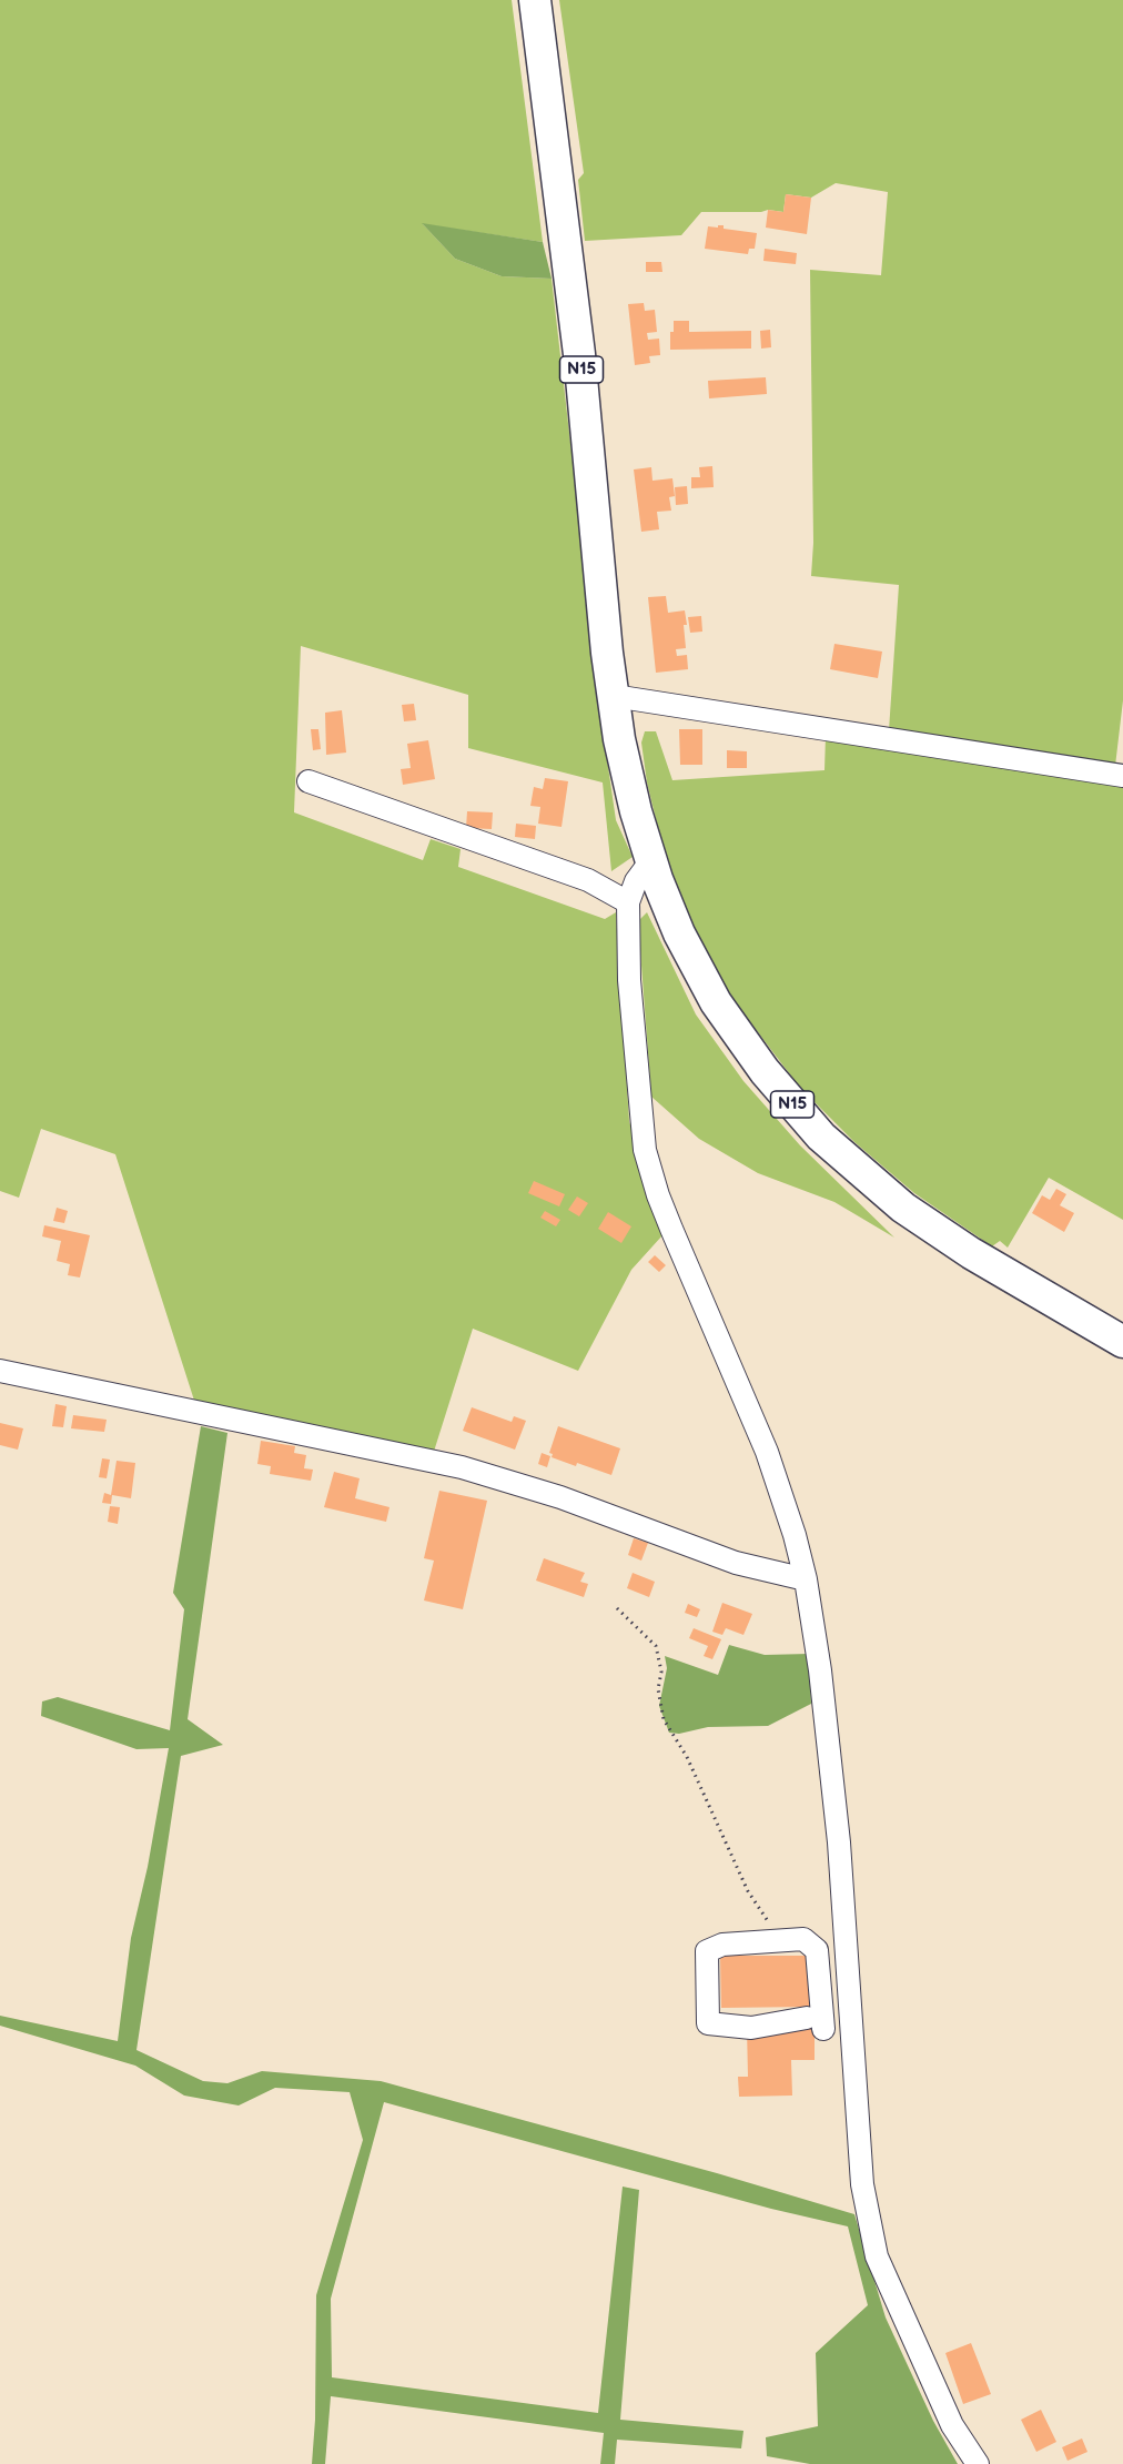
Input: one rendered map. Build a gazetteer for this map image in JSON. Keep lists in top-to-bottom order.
{
  "streets": {
    "highway": ["N15"]
  }
}
